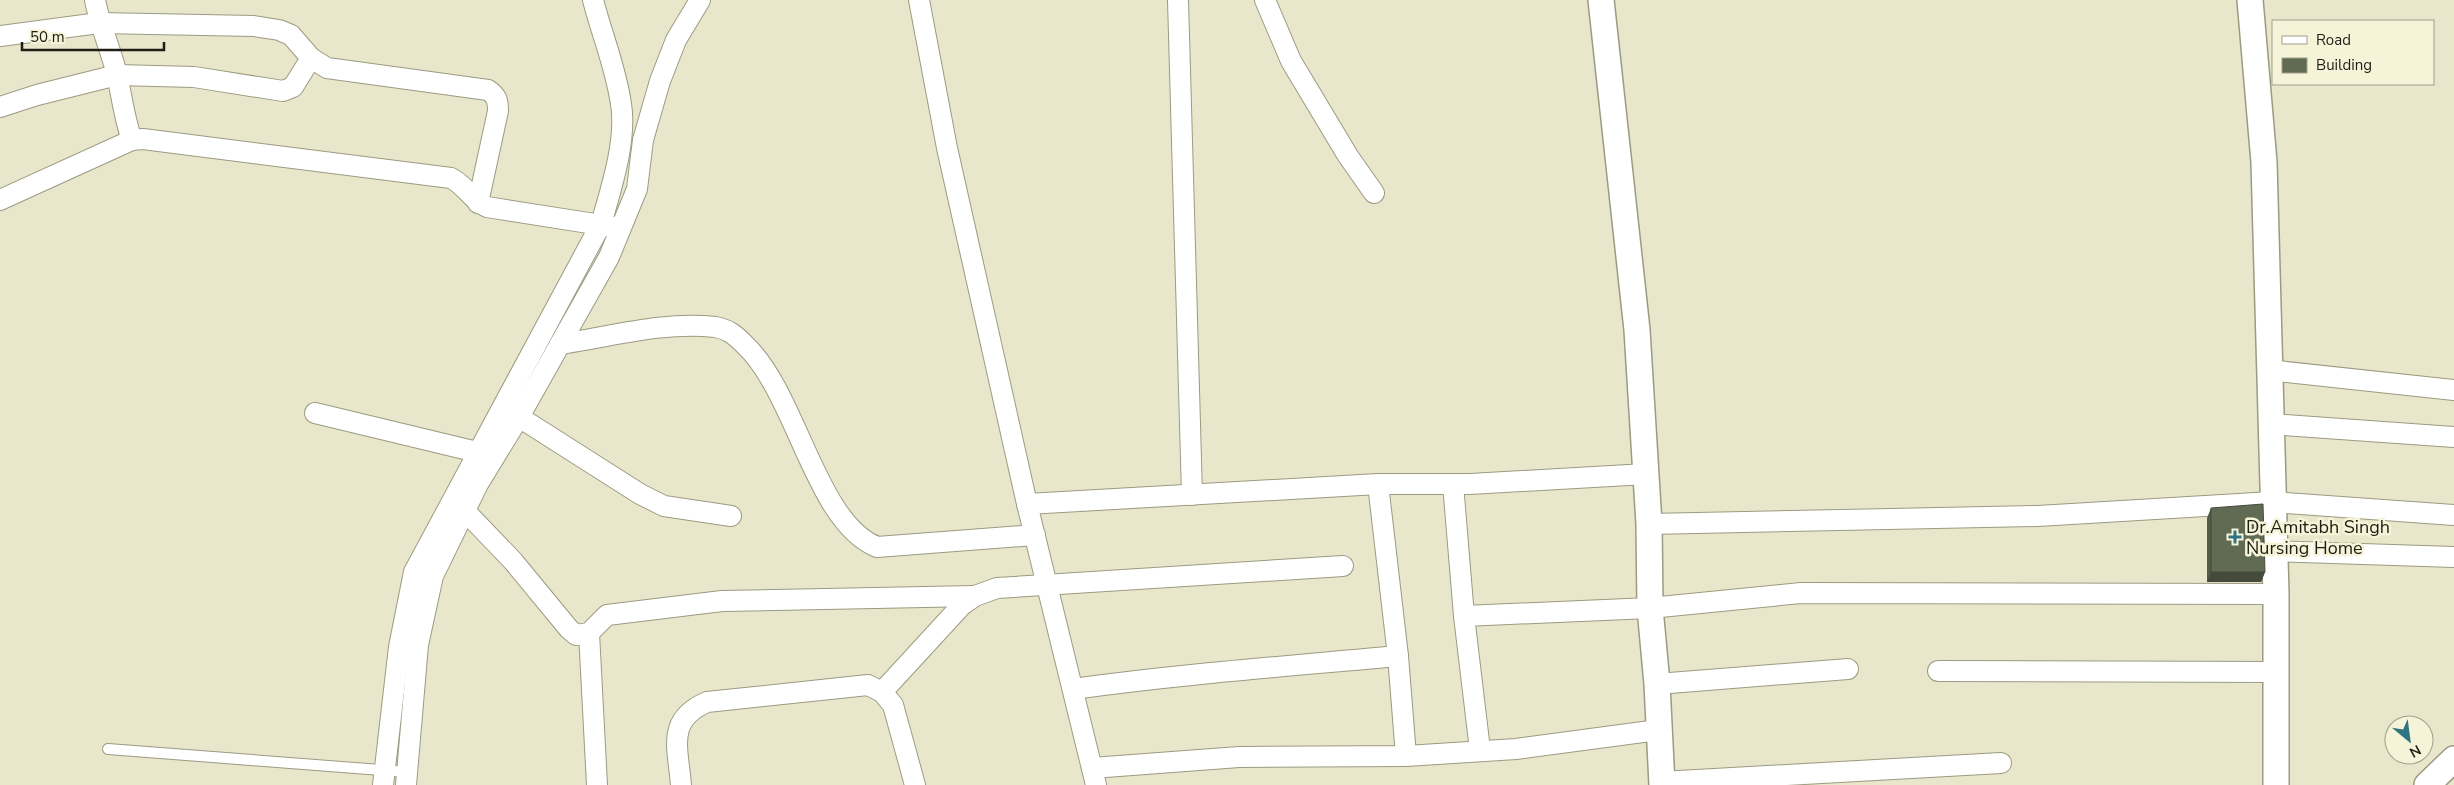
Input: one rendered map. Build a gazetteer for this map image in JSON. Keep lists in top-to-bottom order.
{
  "places": {
    "health": ["Dr.Amitabh Singh Nursing Home"]
  },
  "legend": ["Road", "Building"],
  "scale_bar": "50 m",
  "north": "bottom right"
}
